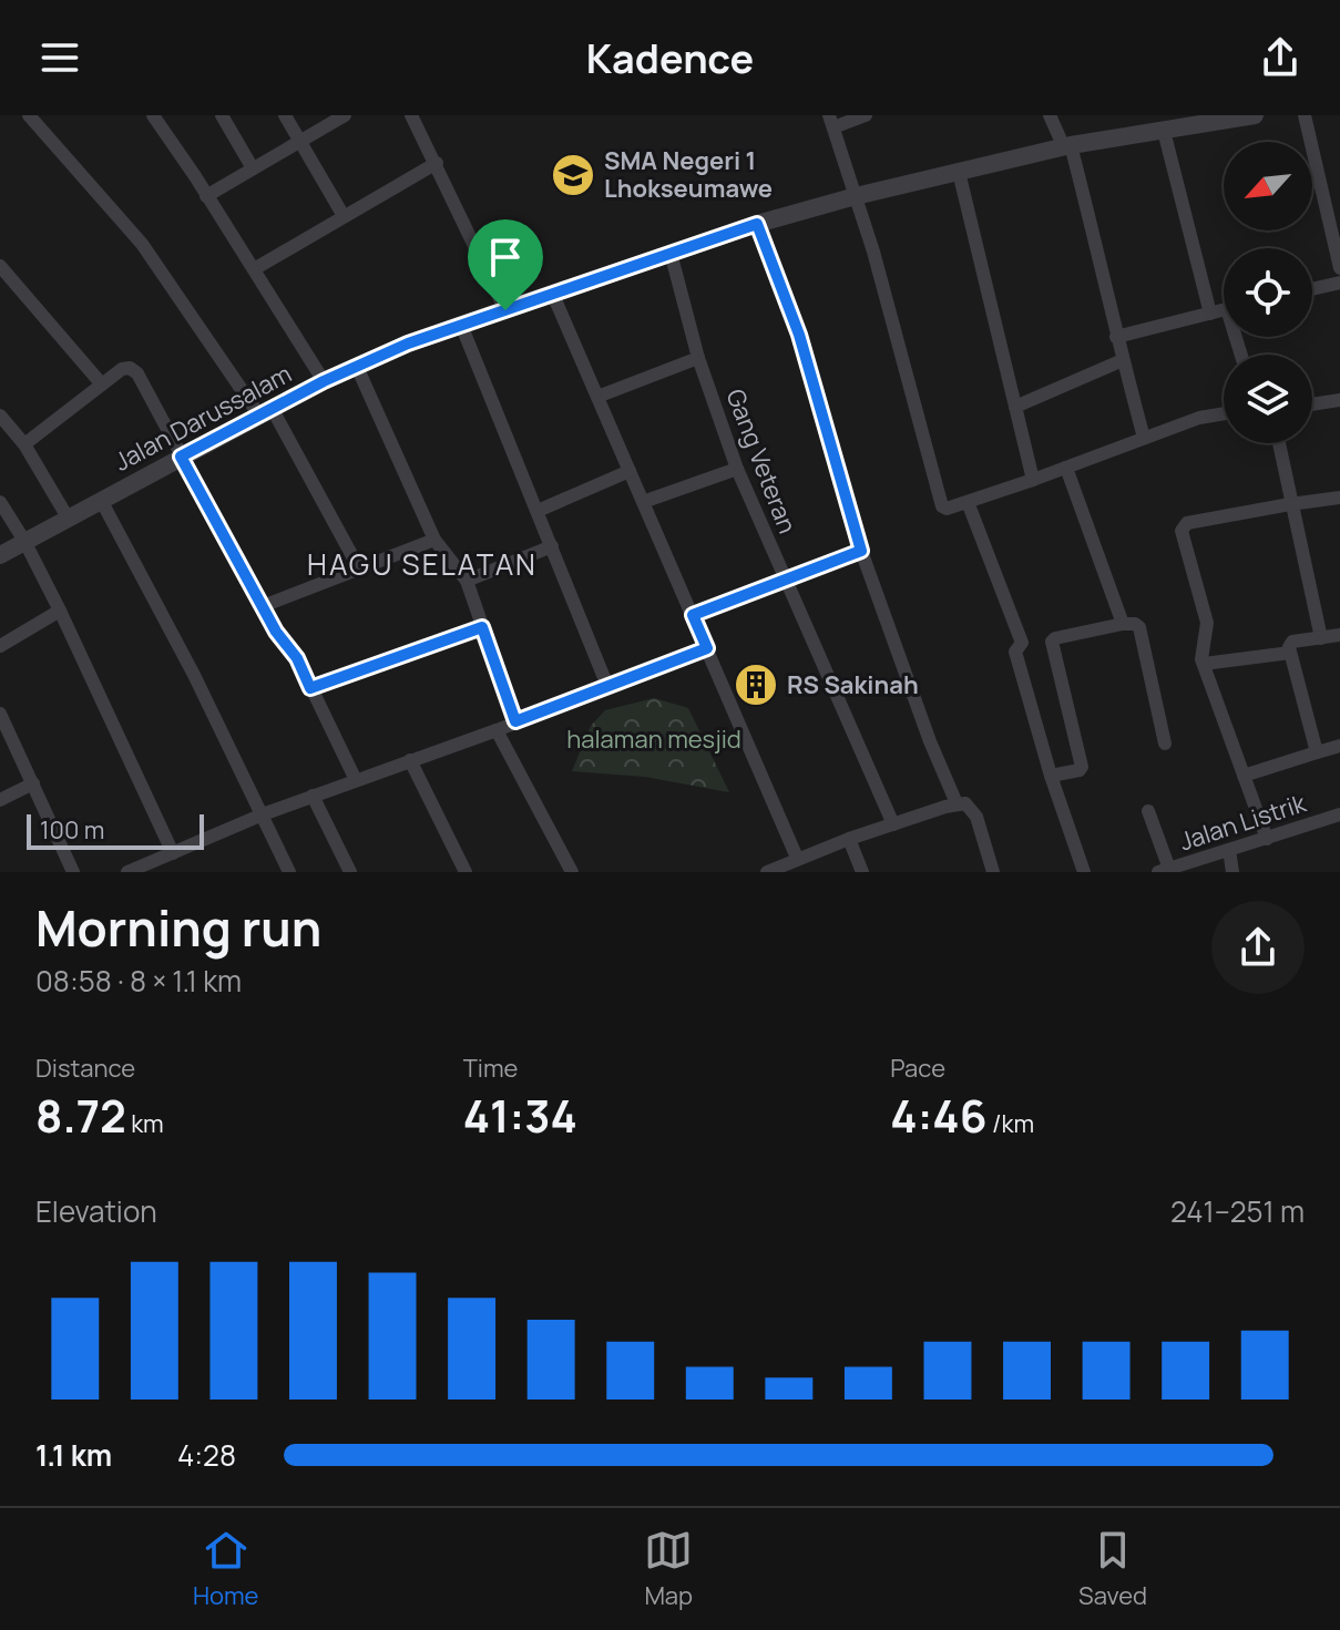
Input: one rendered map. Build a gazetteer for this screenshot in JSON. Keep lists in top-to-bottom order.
{
  "streets": {
    "street": ["Jalan Darussalam", "Gang Veteran", "Jalan Listrik"]
  },
  "crossings": [
    ["Jalan Darussalam", "Gang Veteran"]
  ],
  "districts": ["HAGU SELATAN"],
  "parks": ["halaman mesjid"],
  "places": {
    "school or university": ["SMA Negeri 1 Lhokseumawe"],
    "building": ["RS Sakinah"]
  },
  "scale_bar": "100 m",
  "north": "bottom left",
  "page": {
    "header": "Kadence",
    "scale": "100 m",
    "heading": ["Morning run", "08:58 · 8 × 1.1 km"],
    "stats": [
      ["Distance", "8.72 km"],
      ["Time", "41:34"],
      ["Pace", "4:46 /km"]
    ],
    "chart": ["Elevation", "241–251 m"],
    "list": [
      {
        "name": "1.1 km",
        "note": "4:28"
      }
    ],
    "tabs": ["Home", "Map", "Saved"]
  }
}
